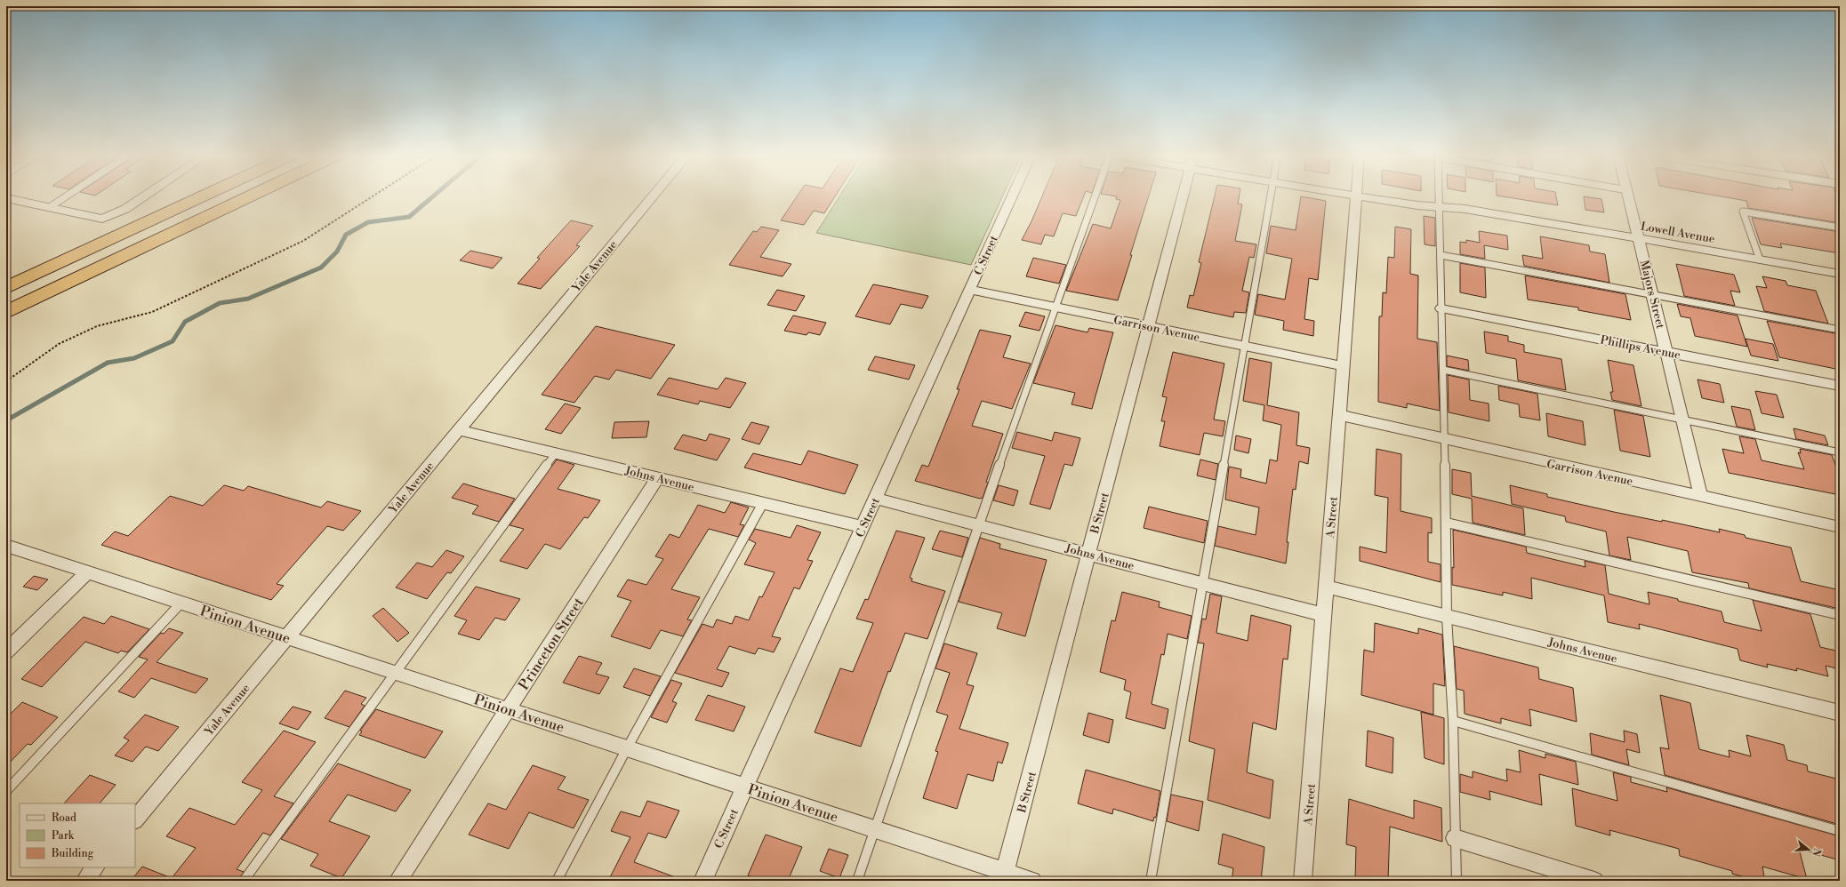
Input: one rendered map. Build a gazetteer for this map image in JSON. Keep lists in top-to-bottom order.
{
  "streets": {
    "street": [
      "Lowell Avenue",
      "C Street",
      "Yale Avenue",
      "Majors Street",
      "Garrison Avenue",
      "Phillips Avenue",
      "Johns Avenue",
      "B Street",
      "A Street",
      "Pinion Avenue",
      "Princeton Street"
    ]
  },
  "crossings": [
    ["Lowell Avenue", "Majors Street"],
    ["C Street", "Garrison Avenue"],
    ["C Street", "Johns Avenue"],
    ["C Street", "Pinion Avenue"],
    ["Yale Avenue", "Johns Avenue"],
    ["Yale Avenue", "Pinion Avenue"],
    ["Majors Street", "Garrison Avenue"],
    ["Majors Street", "Phillips Avenue"],
    ["Garrison Avenue", "B Street"],
    ["Garrison Avenue", "A Street"],
    ["Johns Avenue", "B Street"],
    ["Johns Avenue", "A Street"],
    ["Johns Avenue", "Princeton Street"],
    ["B Street", "Pinion Avenue"],
    ["Pinion Avenue", "Princeton Street"]
  ],
  "legend": ["Road", "Park", "Building"],
  "north": "right"
}
